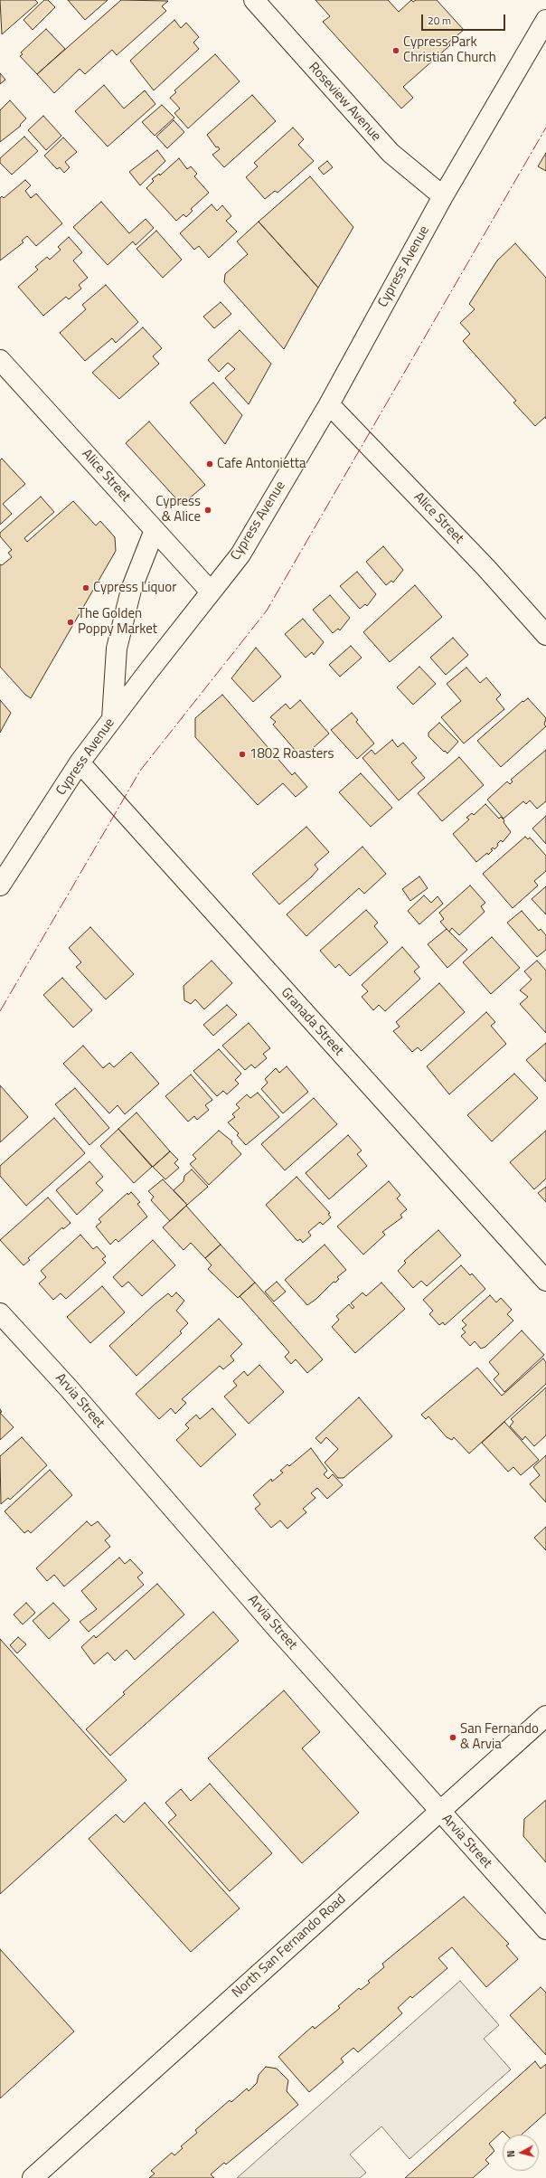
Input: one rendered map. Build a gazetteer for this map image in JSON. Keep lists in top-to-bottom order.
{
  "streets": {
    "street": [
      "Roseview Avenue",
      "Cypress Avenue",
      "Alice Street",
      "Granada Street",
      "Arvia Street",
      "North San Fernando Road"
    ]
  },
  "crossings": [
    ["Roseview Avenue", "Cypress Avenue"],
    ["Cypress Avenue", "Alice Street"],
    ["Cypress Avenue", "Granada Street"],
    ["Arvia Street", "North San Fernando Road"]
  ],
  "places": [
    "Cypress Park Christian Church",
    "Cafe Antonietta",
    "Cypress & Alice",
    "Cypress Liquor",
    "The Golden Poppy Market",
    "1802 Roasters",
    "San Fernando & Arvia"
  ],
  "scale_bar": "20 m",
  "north": "left"
}
